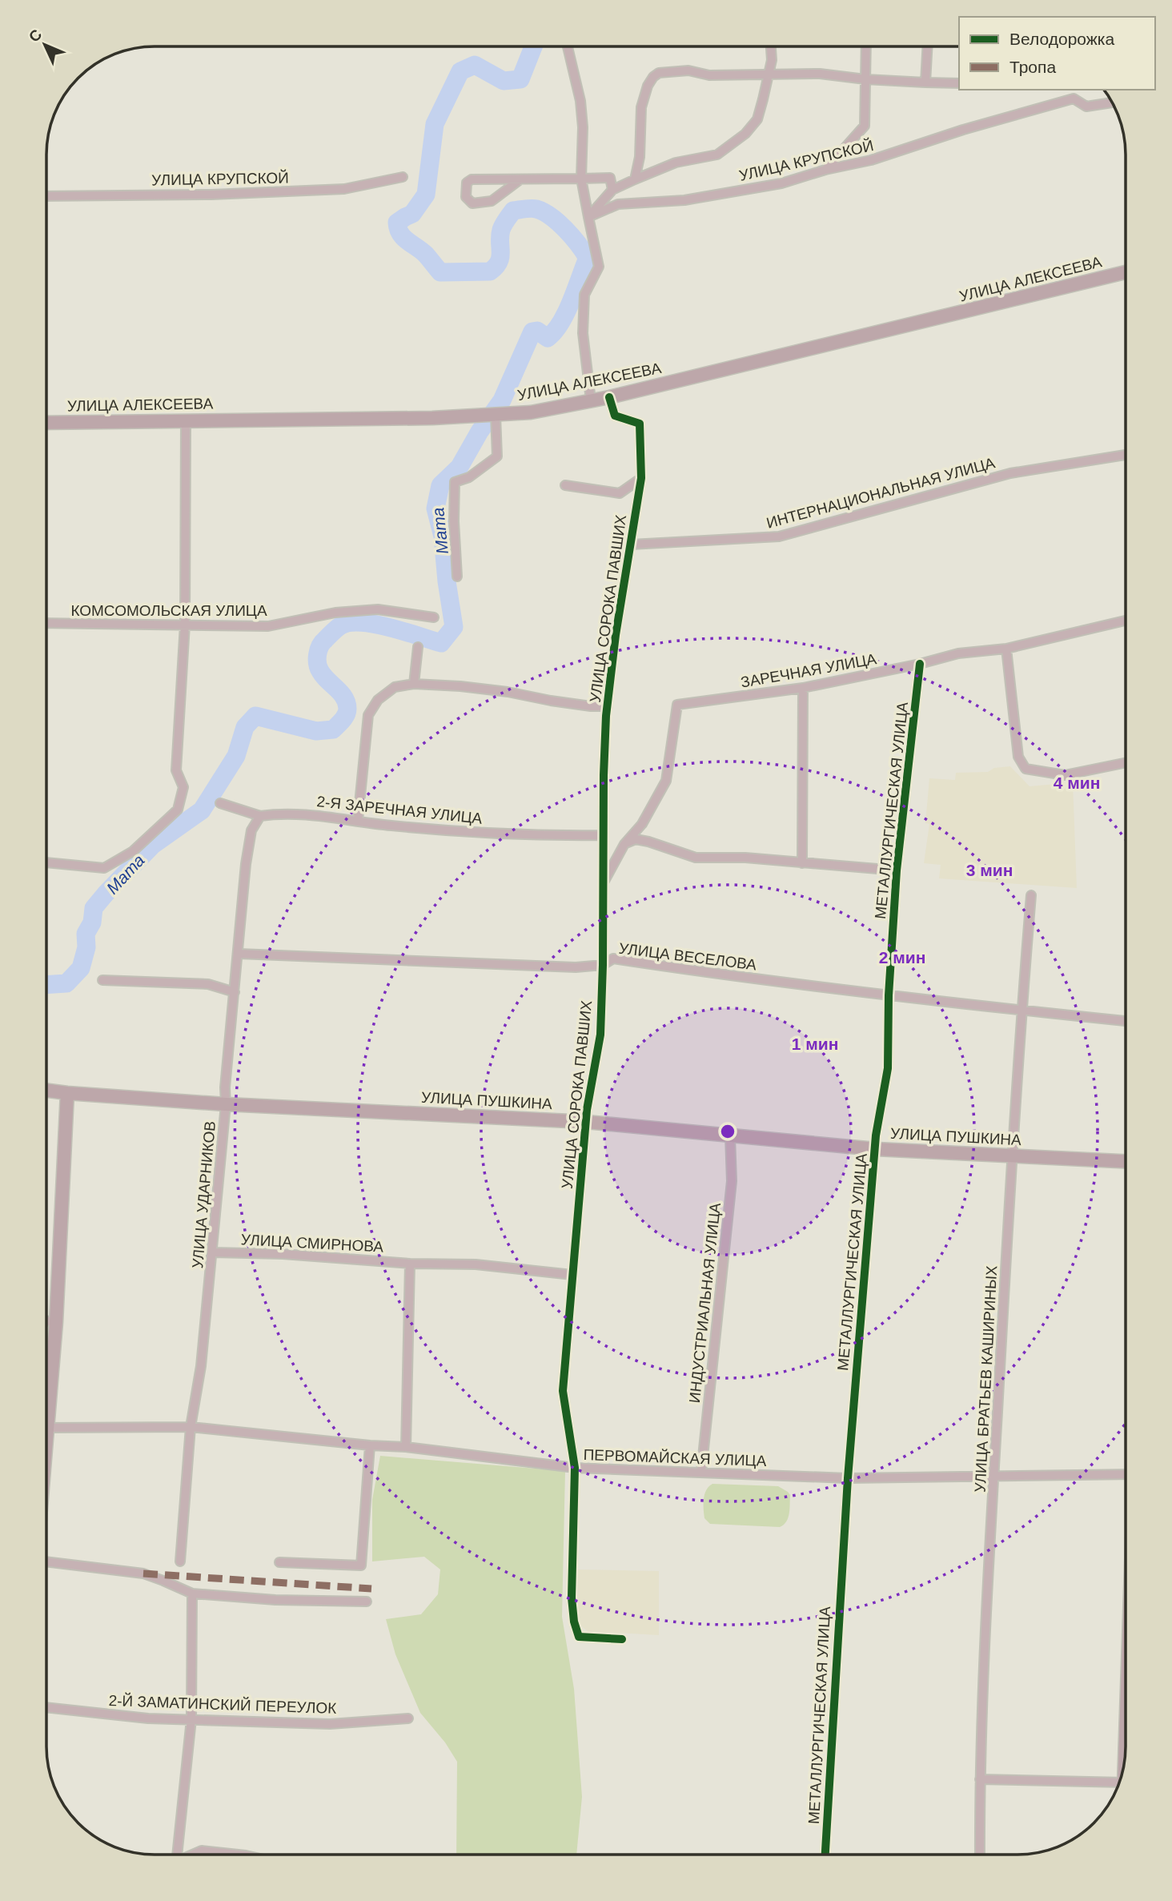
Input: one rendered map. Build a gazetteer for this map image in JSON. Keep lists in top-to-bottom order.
{
  "streets": {
    "street": [
      "УЛИЦА КРУПСКОЙ",
      "УЛИЦА АЛЕКСЕЕВА",
      "ИНТЕРНАЦИОНАЛЬНАЯ УЛИЦА",
      "УЛИЦА СОРОКА ПАВШИХ",
      "КОМСОМОЛЬСКАЯ УЛИЦА",
      "ЗАРЕЧНАЯ УЛИЦА",
      "2-Я ЗАРЕЧНАЯ УЛИЦА",
      "МЕТАЛЛУРГИЧЕСКАЯ УЛИЦА",
      "УЛИЦА ВЕСЕЛОВА",
      "УЛИЦА ПУШКИНА",
      "УЛИЦА УДАРНИКОВ",
      "УЛИЦА СМИРНОВА",
      "ИНДУСТРИАЛЬНАЯ УЛИЦА",
      "УЛИЦА БРАТЬЕВ КАШИРИНЫХ",
      "ПЕРВОМАЙСКАЯ УЛИЦА",
      "2-Й ЗАМАТИНСКИЙ ПЕРЕУЛОК"
    ]
  },
  "crossings": [
    ["УЛИЦА АЛЕКСЕЕВА", "УЛИЦА СОРОКА ПАВШИХ"],
    ["ИНТЕРНАЦИОНАЛЬНАЯ УЛИЦА", "УЛИЦА СОРОКА ПАВШИХ"],
    ["УЛИЦА СОРОКА ПАВШИХ", "ЗАРЕЧНАЯ УЛИЦА"],
    ["УЛИЦА СОРОКА ПАВШИХ", "2-Я ЗАРЕЧНАЯ УЛИЦА"],
    ["УЛИЦА СОРОКА ПАВШИХ", "УЛИЦА ВЕСЕЛОВА"],
    ["УЛИЦА СОРОКА ПАВШИХ", "УЛИЦА ПУШКИНА"],
    ["УЛИЦА СОРОКА ПАВШИХ", "УЛИЦА СМИРНОВА"],
    ["УЛИЦА СОРОКА ПАВШИХ", "ПЕРВОМАЙСКАЯ УЛИЦА"],
    ["ЗАРЕЧНАЯ УЛИЦА", "МЕТАЛЛУРГИЧЕСКАЯ УЛИЦА"],
    ["2-Я ЗАРЕЧНАЯ УЛИЦА", "УЛИЦА УДАРНИКОВ"],
    ["МЕТАЛЛУРГИЧЕСКАЯ УЛИЦА", "УЛИЦА ВЕСЕЛОВА"],
    ["МЕТАЛЛУРГИЧЕСКАЯ УЛИЦА", "УЛИЦА ПУШКИНА"],
    ["МЕТАЛЛУРГИЧЕСКАЯ УЛИЦА", "ПЕРВОМАЙСКАЯ УЛИЦА"],
    ["УЛИЦА ВЕСЕЛОВА", "УЛИЦА УДАРНИКОВ"],
    ["УЛИЦА ВЕСЕЛОВА", "УЛИЦА БРАТЬЕВ КАШИРИНЫХ"],
    ["УЛИЦА ПУШКИНА", "УЛИЦА УДАРНИКОВ"],
    ["УЛИЦА ПУШКИНА", "ИНДУСТРИАЛЬНАЯ УЛИЦА"],
    ["УЛИЦА ПУШКИНА", "УЛИЦА БРАТЬЕВ КАШИРИНЫХ"],
    ["УЛИЦА УДАРНИКОВ", "УЛИЦА СМИРНОВА"],
    ["УЛИЦА УДАРНИКОВ", "ПЕРВОМАЙСКАЯ УЛИЦА"],
    ["ИНДУСТРИАЛЬНАЯ УЛИЦА", "ПЕРВОМАЙСКАЯ УЛИЦА"],
    ["УЛИЦА БРАТЬЕВ КАШИРИНЫХ", "ПЕРВОМАЙСКАЯ УЛИЦА"]
  ],
  "water": ["Мата"],
  "legend": ["Велодорожка", "Тропа"],
  "north": "top left",
  "rings": [
    "4 мин",
    "3 мин",
    "2 мин",
    "1 мин"
  ]
}
